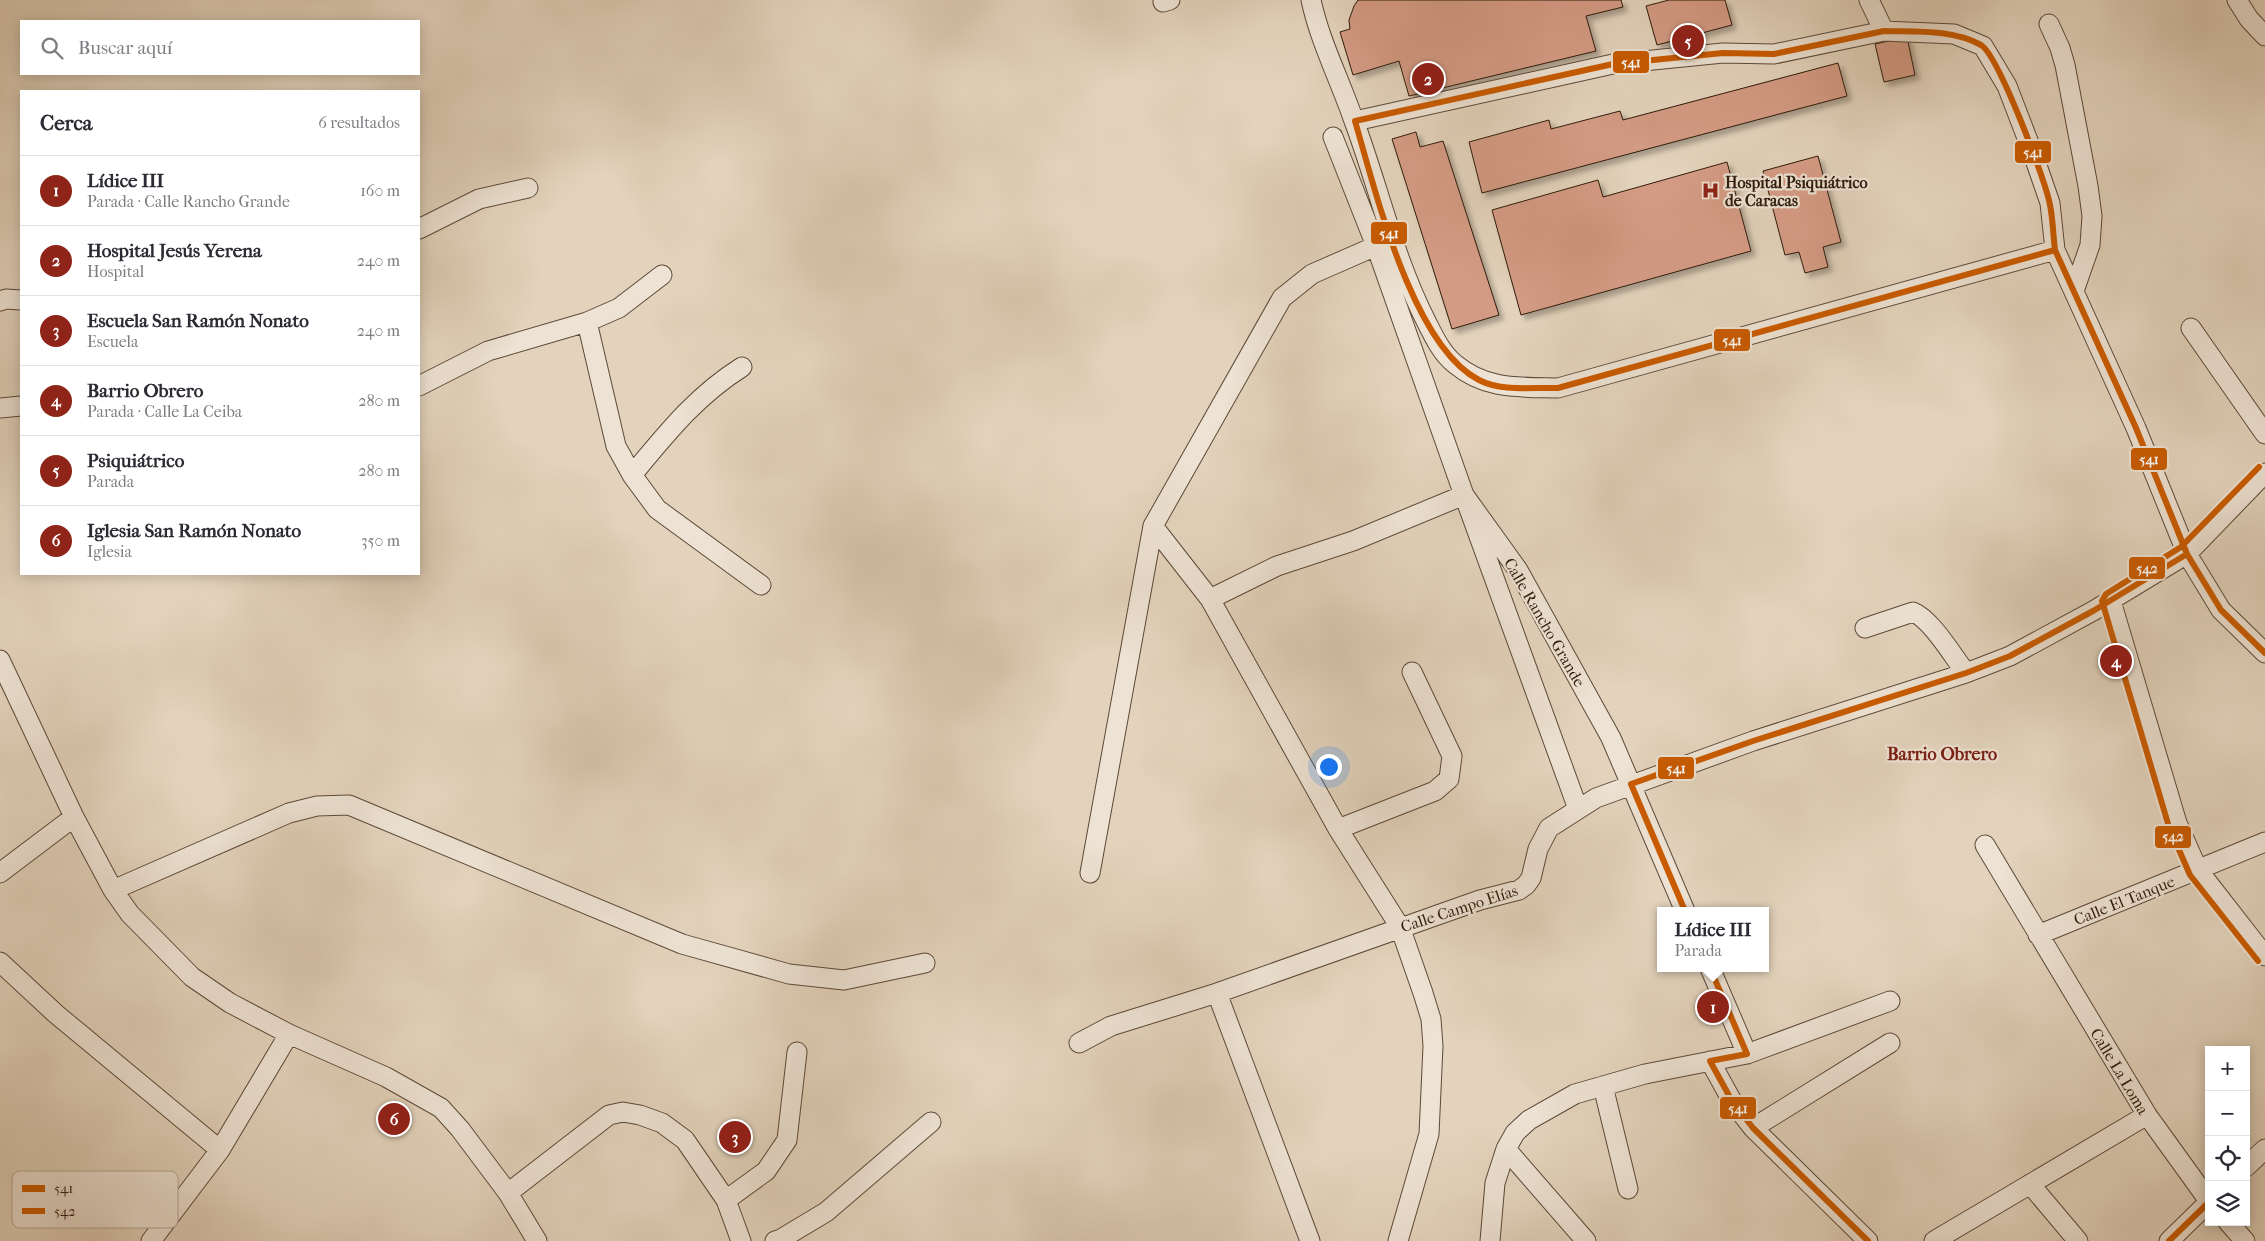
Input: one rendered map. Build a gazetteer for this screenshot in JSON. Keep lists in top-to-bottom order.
{
  "streets": {
    "street": [
      "Calle Rancho Grande",
      "Calle El Tanque",
      "Calle Campo Elías",
      "Calle La Loma"
    ]
  },
  "crossings": [
    ["Calle Rancho Grande", "Calle Campo Elías"],
    ["Calle El Tanque", "Calle La Loma"]
  ],
  "districts": ["Barrio Obrero"],
  "places": {
    "hospital": ["Hospital Psiquiátrico de Caracas"]
  },
  "lines": ["transit line 541", "transit line 542"],
  "legend": ["541", "542"],
  "page": {
    "search": "Buscar aquí",
    "pins": [
      "5",
      "2",
      "4",
      "1",
      "6",
      "3"
    ],
    "heading": ["Cerca", "6 resultados"],
    "list": [
      {
        "mark": "1",
        "name": "Lídice III",
        "note": "Parada · Calle Rancho Grande",
        "value": "160 m"
      },
      {
        "mark": "2",
        "name": "Hospital Jesús Yerena",
        "note": "Hospital",
        "value": "240 m"
      },
      {
        "mark": "3",
        "name": "Escuela San Ramón Nonato",
        "note": "Escuela",
        "value": "240 m"
      },
      {
        "mark": "4",
        "name": "Barrio Obrero",
        "note": "Parada · Calle La Ceiba",
        "value": "280 m"
      },
      {
        "mark": "5",
        "name": "Psiquiátrico",
        "note": "Parada",
        "value": "280 m"
      },
      {
        "mark": "6",
        "name": "Iglesia San Ramón Nonato",
        "note": "Iglesia",
        "value": "350 m"
      }
    ],
    "popup": ["Lídice III", "Parada"],
    "map_buttons": ["+", "−"]
  }
}
